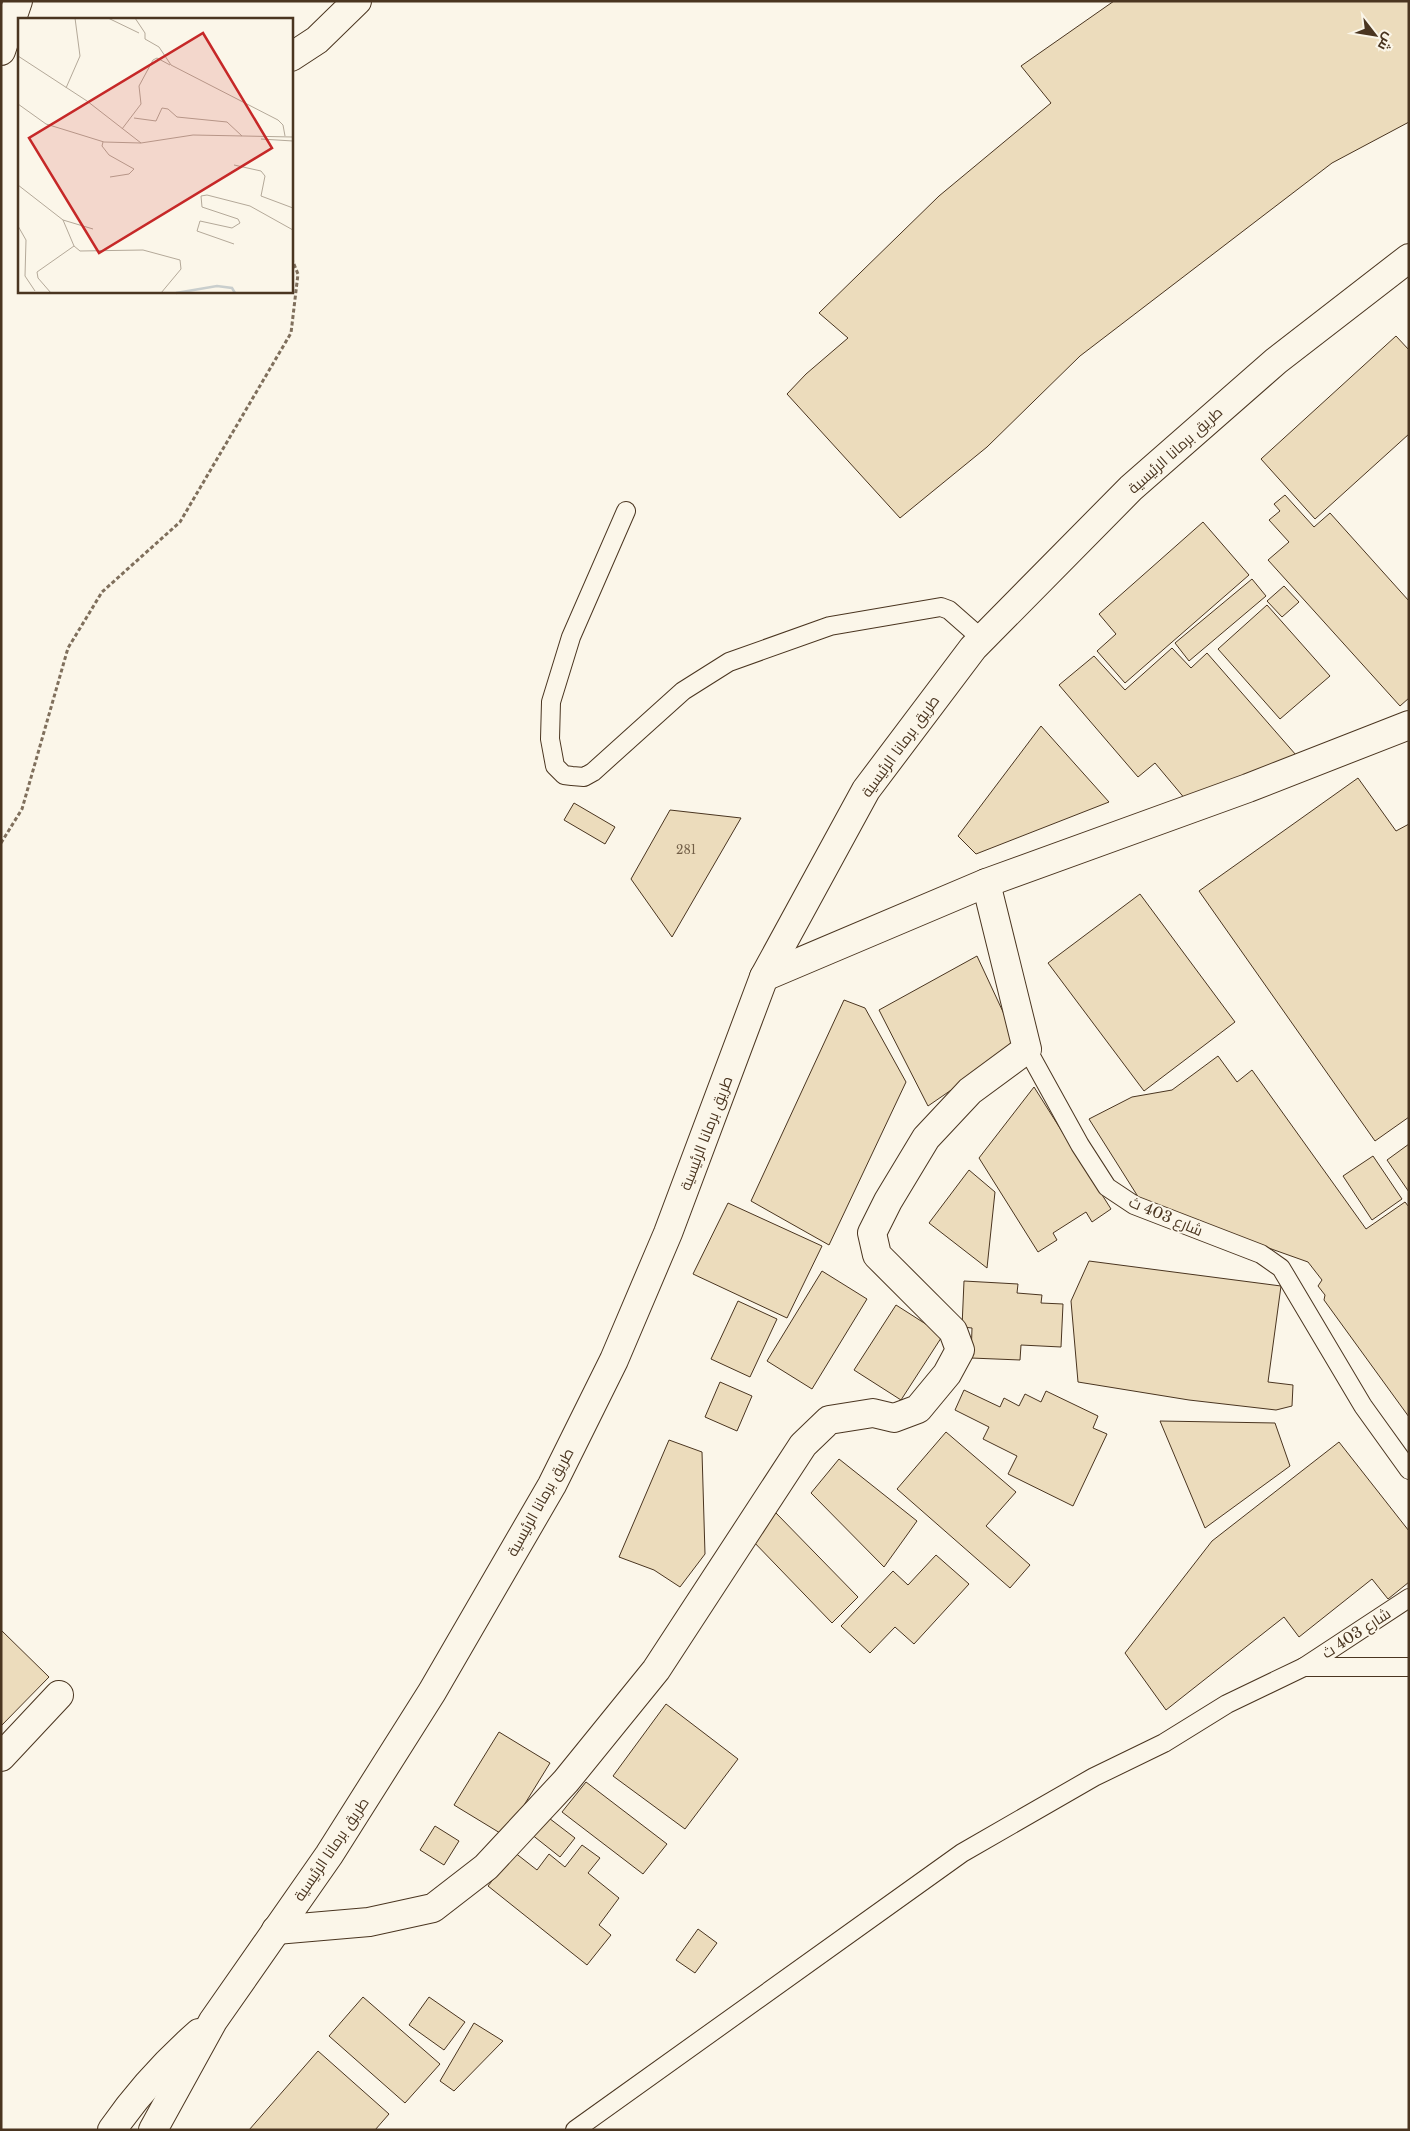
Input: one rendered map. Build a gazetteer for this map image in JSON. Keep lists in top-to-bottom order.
{
  "streets": {
    "street": ["طريق برمانا الرئيسية", "شارع 403 ث"]
  },
  "house_numbers": ["281"],
  "north": "bottom right"
}
